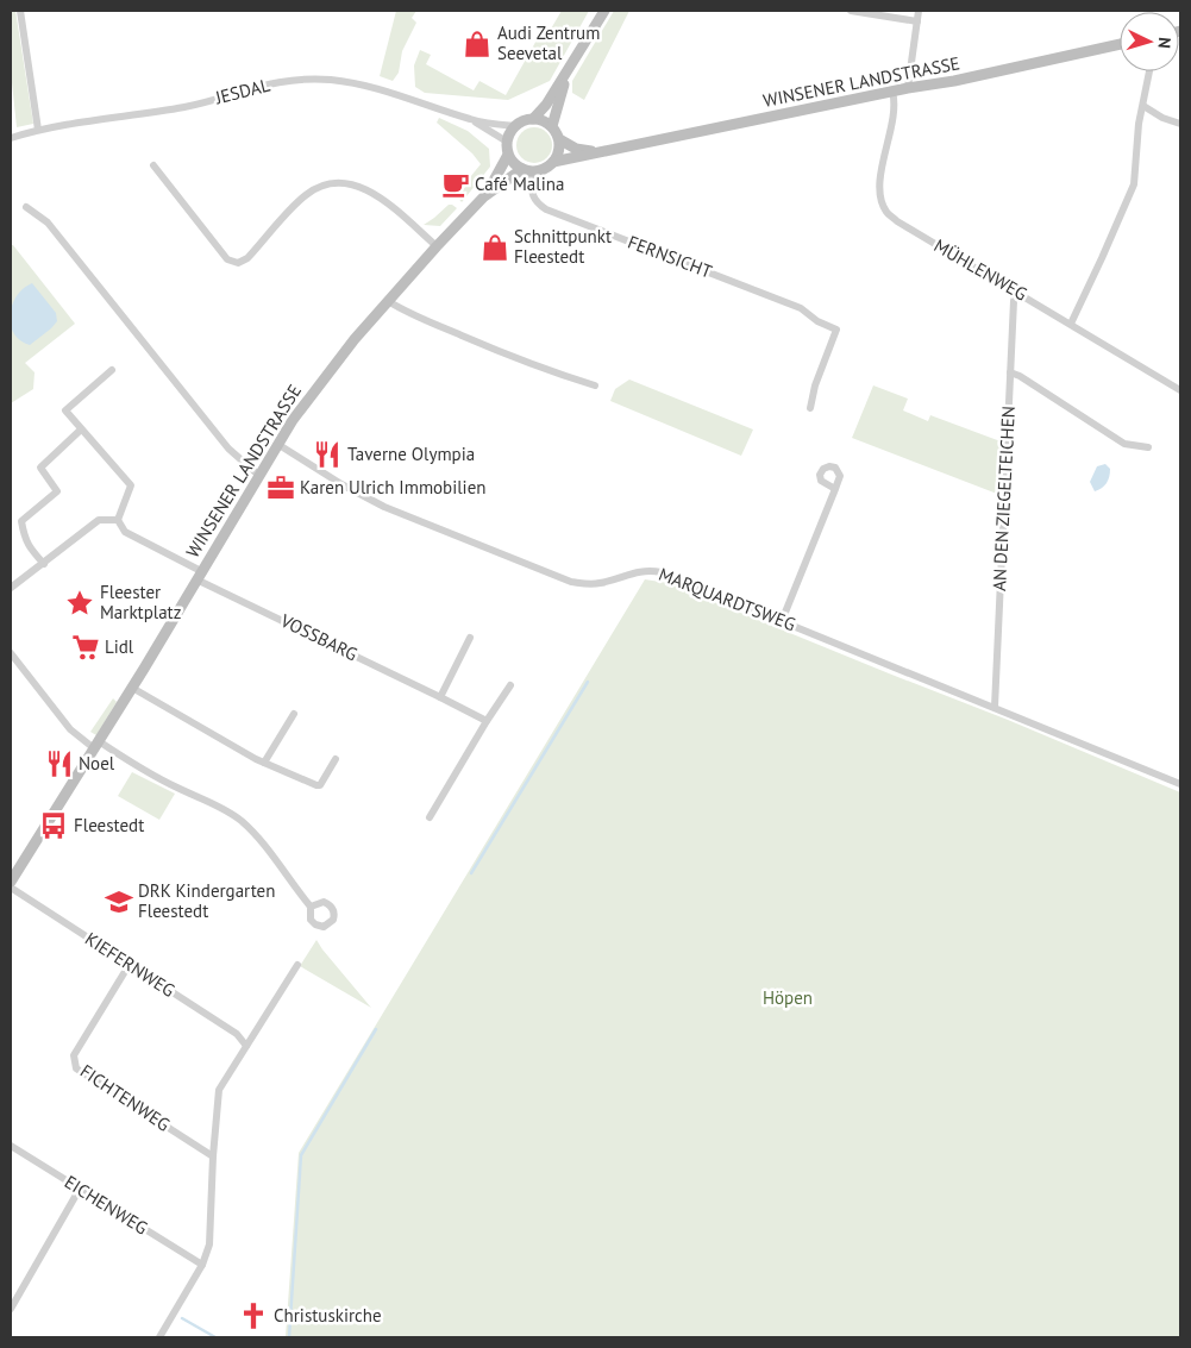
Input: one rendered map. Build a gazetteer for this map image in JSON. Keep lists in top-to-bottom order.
{
  "streets": {
    "street": [
      "WINSENER LANDSTRASSE",
      "JESDAL",
      "FERNSICHT",
      "MÜHLENWEG",
      "AN DEN ZIEGELTEICHEN",
      "MARQUARDTSWEG",
      "VOSSBARG",
      "KIEFERNWEG",
      "FICHTENWEG",
      "EICHENWEG"
    ]
  },
  "crossings": [
    ["WINSENER LANDSTRASSE", "JESDAL"],
    ["WINSENER LANDSTRASSE", "FERNSICHT"],
    ["WINSENER LANDSTRASSE", "MÜHLENWEG"],
    ["WINSENER LANDSTRASSE", "MARQUARDTSWEG"],
    ["WINSENER LANDSTRASSE", "VOSSBARG"],
    ["JESDAL", "FERNSICHT"],
    ["MÜHLENWEG", "AN DEN ZIEGELTEICHEN"],
    ["AN DEN ZIEGELTEICHEN", "MARQUARDTSWEG"],
    ["KIEFERNWEG", "FICHTENWEG"]
  ],
  "parks": ["Höpen"],
  "places": {
    "shop": ["Audi Zentrum Seevetal", "Schnittpunkt Fleestedt"],
    "cafe": ["Café Malina"],
    "restaurant": ["Taverne Olympia", "Noel"],
    "office": ["Karen Ulrich Immobilien"],
    "place": ["Fleester Marktplatz"],
    "supermarket": ["Lidl"],
    "bus stop": ["Fleestedt"],
    "school or university": ["DRK Kindergarten Fleestedt"],
    "church": ["Christuskirche"]
  },
  "north": "right"
}
